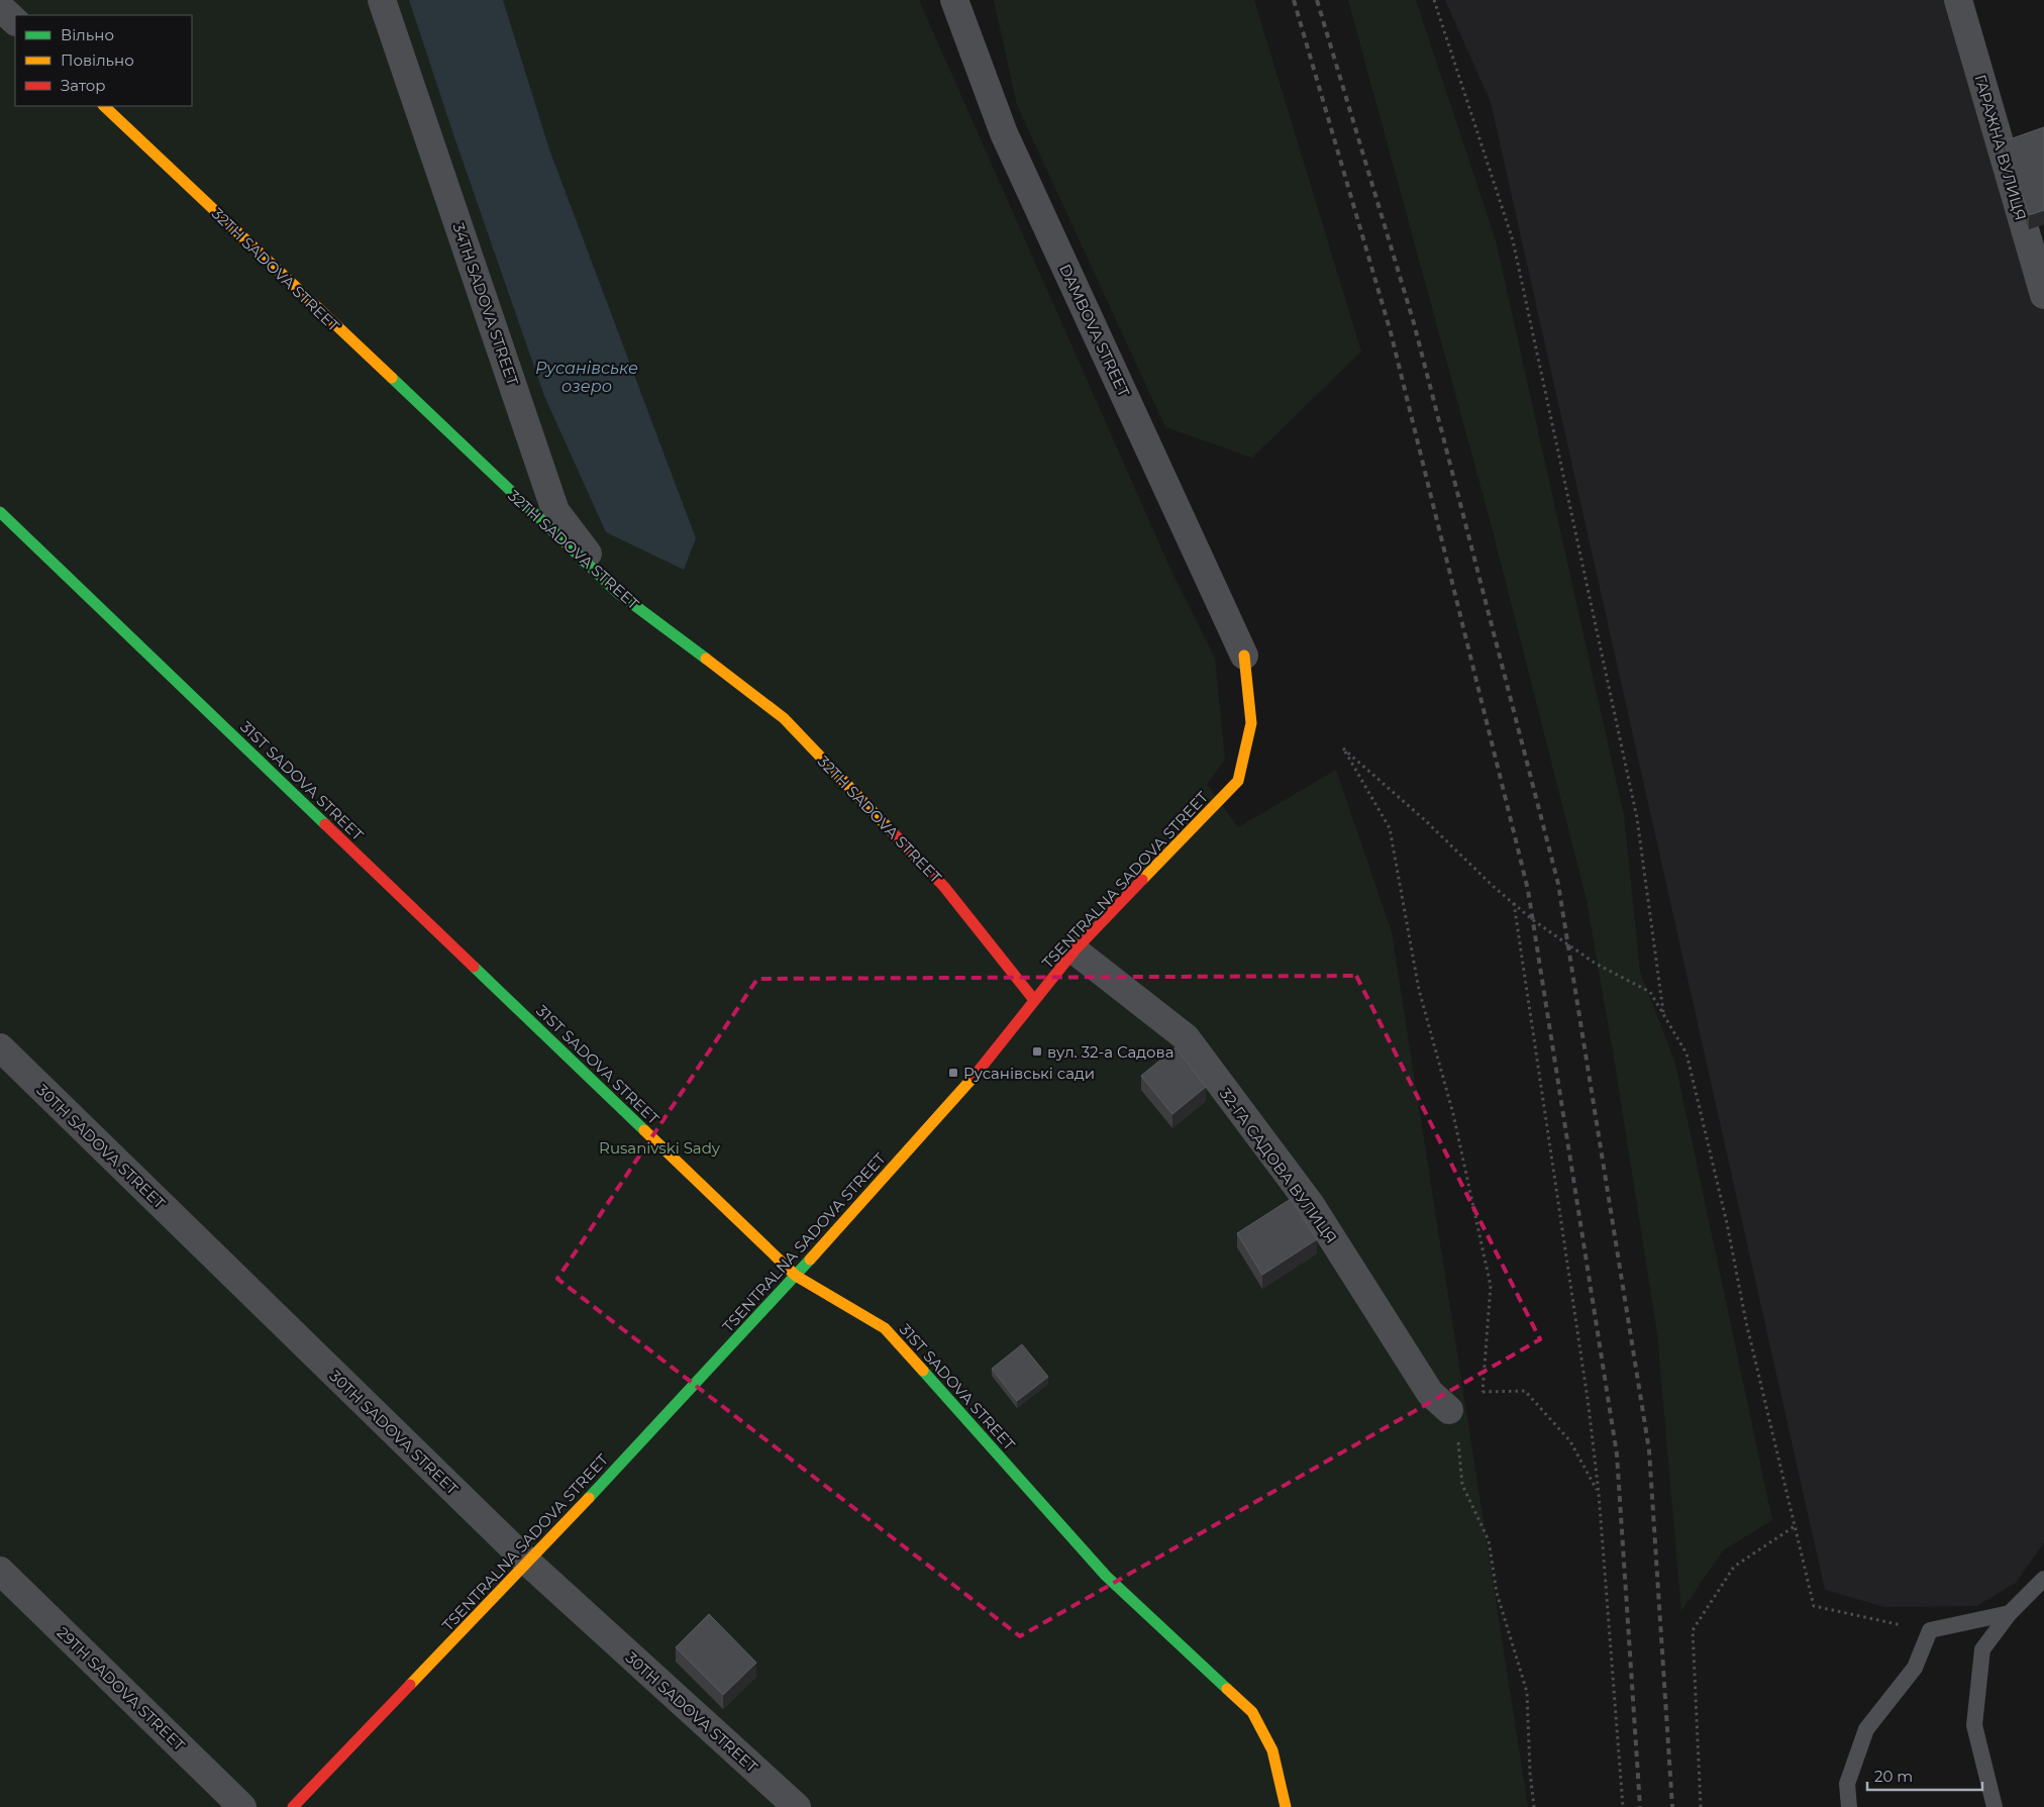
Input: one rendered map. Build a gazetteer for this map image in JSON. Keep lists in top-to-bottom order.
{
  "streets": {
    "street": [
      "ГАРАЖНА ВУЛИЦЯ",
      "32TH SADOVA STREET",
      "34TH SADOVA STREET",
      "DAMBOVA STREET",
      "31ST SADOVA STREET",
      "TSENTRALNA SADOVA STREET",
      "30TH SADOVA STREET",
      "32-ГА САДОВА ВУЛИЦЯ",
      "29TH SADOVA STREET"
    ]
  },
  "crossings": [
    ["32TH SADOVA STREET", "34TH SADOVA STREET"],
    ["32TH SADOVA STREET", "TSENTRALNA SADOVA STREET"],
    ["DAMBOVA STREET", "TSENTRALNA SADOVA STREET"],
    ["31ST SADOVA STREET", "TSENTRALNA SADOVA STREET"],
    ["TSENTRALNA SADOVA STREET", "30TH SADOVA STREET"],
    ["TSENTRALNA SADOVA STREET", "32-ГА САДОВА ВУЛИЦЯ"]
  ],
  "water": ["Русанівське озеро"],
  "parks": ["Rusanivski Sady"],
  "places": {
    "transit": ["вул. 32-а Садова", "Русанівські сади"]
  },
  "legend": ["Вільно", "Повільно", "Затор"],
  "scale_bar": "20 m"
}
